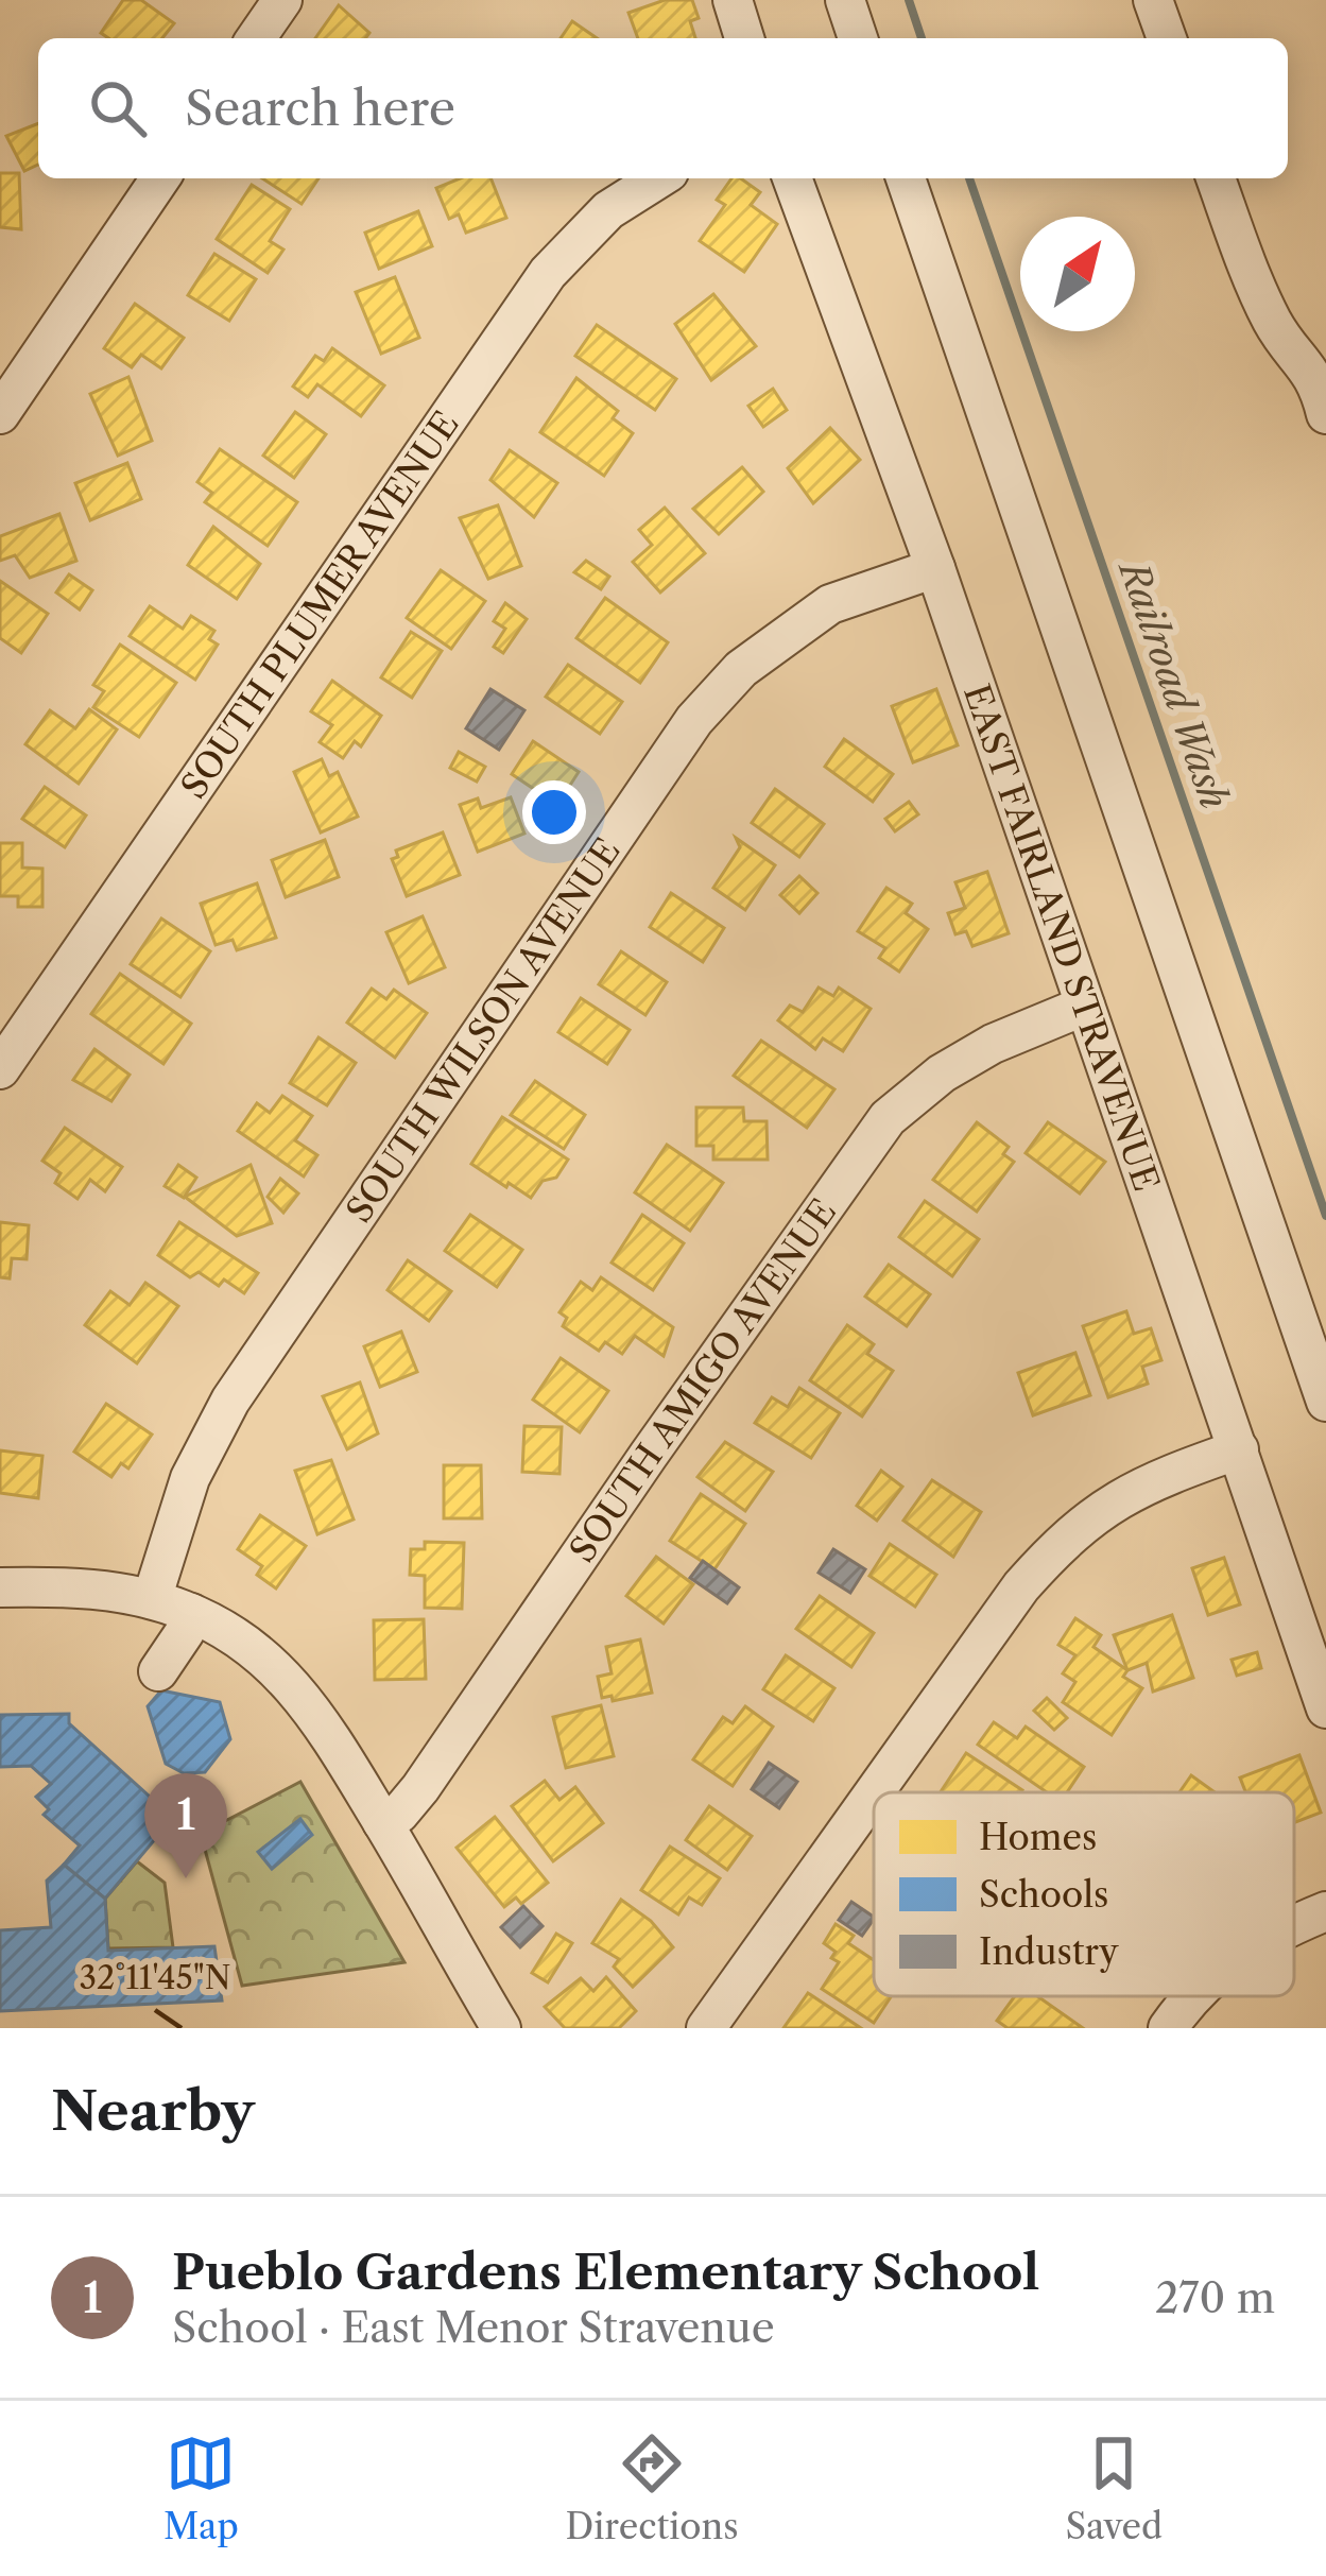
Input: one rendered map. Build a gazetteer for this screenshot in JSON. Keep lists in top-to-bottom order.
{
  "streets": {
    "street": [
      "SOUTH PLUMER AVENUE",
      "EAST FAIRLAND STRAVENUE",
      "SOUTH WILSON AVENUE",
      "SOUTH AMIGO AVENUE"
    ]
  },
  "crossings": [
    ["EAST FAIRLAND STRAVENUE", "SOUTH WILSON AVENUE"],
    ["EAST FAIRLAND STRAVENUE", "SOUTH AMIGO AVENUE"]
  ],
  "water": ["Railroad Wash"],
  "legend": ["Homes", "Schools", "Industry"],
  "north": "top right",
  "page": {
    "search": "Search here",
    "pins": "1",
    "heading": "Nearby",
    "list": [
      {
        "mark": "1",
        "name": "Pueblo Gardens Elementary School",
        "note": "School · East Menor Stravenue",
        "value": "270 m"
      }
    ],
    "nav": ["Map", "Directions", "Saved"]
  },
  "coordinates": ["32°11'45\"N"]
}
